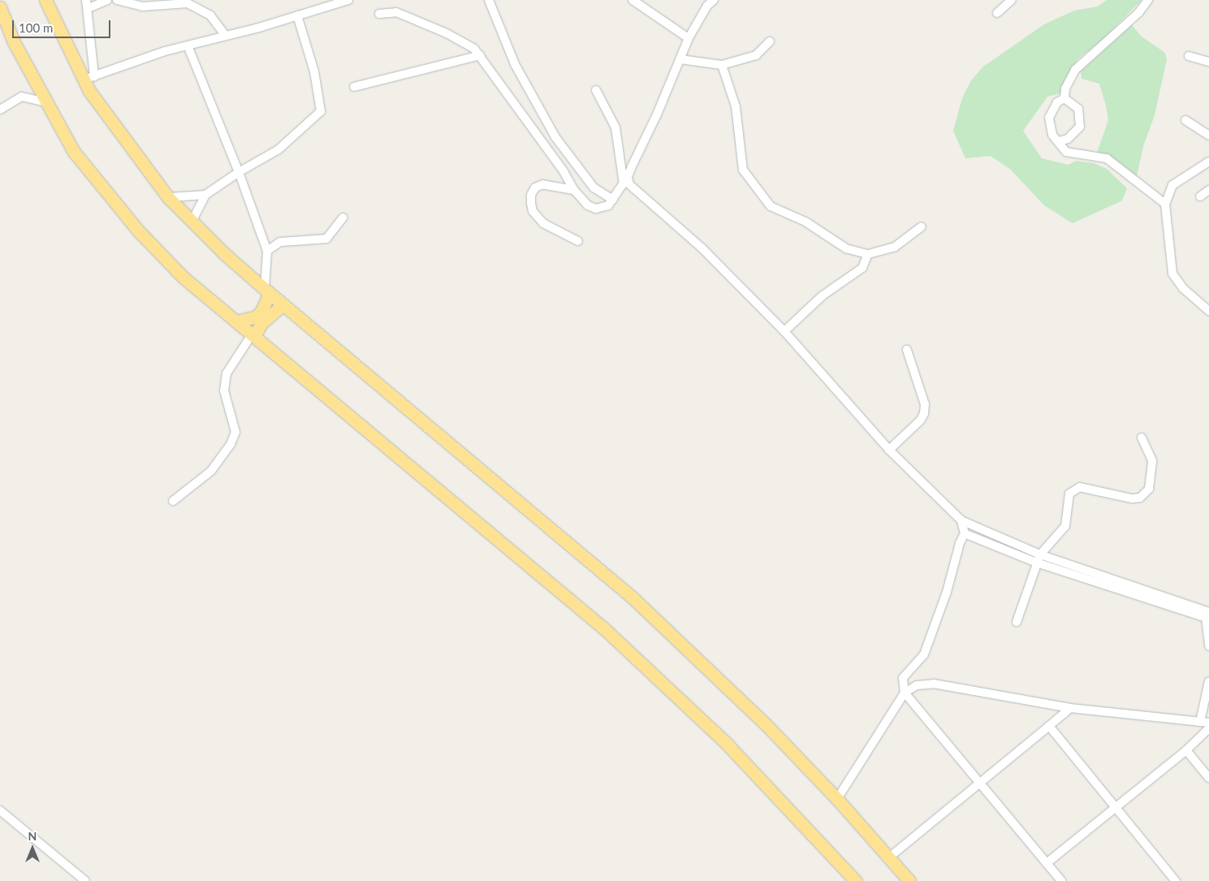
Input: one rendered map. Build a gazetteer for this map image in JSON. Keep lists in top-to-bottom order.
{
  "scale_bar": "100 m",
  "north": "top"
}
